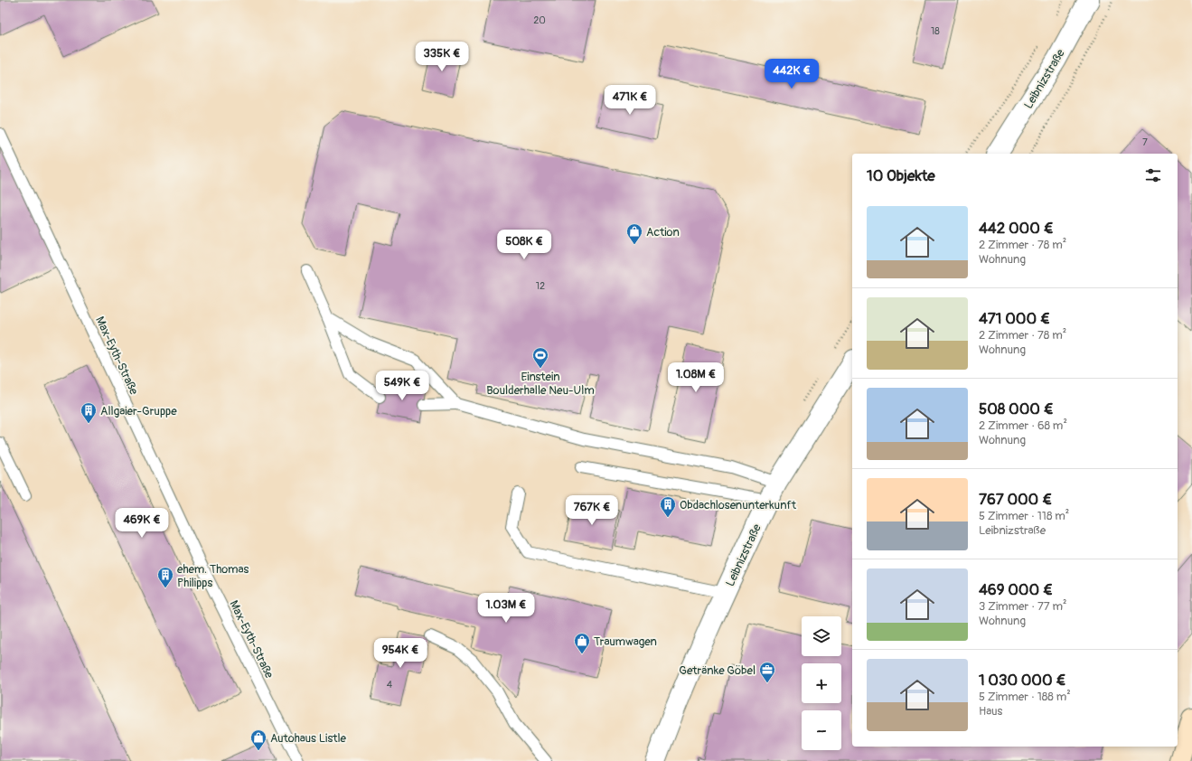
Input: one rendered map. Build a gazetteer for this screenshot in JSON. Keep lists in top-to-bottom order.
{
  "streets": {
    "street": ["Leibnizstraße"],
    "lane": ["Max-Eyth-Straße"]
  },
  "places": {
    "shop": ["Action", "Traumwagen", "Autohaus Listle"],
    "sports": ["Einstein Boulderhalle Neu-Ulm"],
    "building": ["Allgaier-Gruppe", "Obdachlosenunterkunft", "ehem. Thomas Philipps"],
    "office": ["Getränke Göbel"]
  },
  "house_numbers": [
    "20",
    "18",
    "7",
    "12",
    "4"
  ],
  "page": {
    "price": [
      "335K €",
      "442K €",
      "471K €",
      "508K €",
      "1.08M €",
      "549K €",
      "767K €",
      "469K €",
      "1.03M €",
      "954K €"
    ],
    "heading": "10 Objekte",
    "list": [
      {
        "name": "442 000 €",
        "note": "2 Zimmer · 78 m² · Wohnung"
      },
      {
        "name": "471 000 €",
        "note": "2 Zimmer · 78 m² · Wohnung"
      },
      {
        "name": "508 000 €",
        "note": "2 Zimmer · 68 m² · Wohnung"
      },
      {
        "name": "767 000 €",
        "note": "5 Zimmer · 118 m² · Leibnizstraße"
      },
      {
        "name": "469 000 €",
        "note": "3 Zimmer · 77 m² · Wohnung"
      },
      {
        "name": "1 030 000 €",
        "note": "5 Zimmer · 188 m² · Haus"
      }
    ],
    "map_buttons": ["+", "−"]
  }
}
